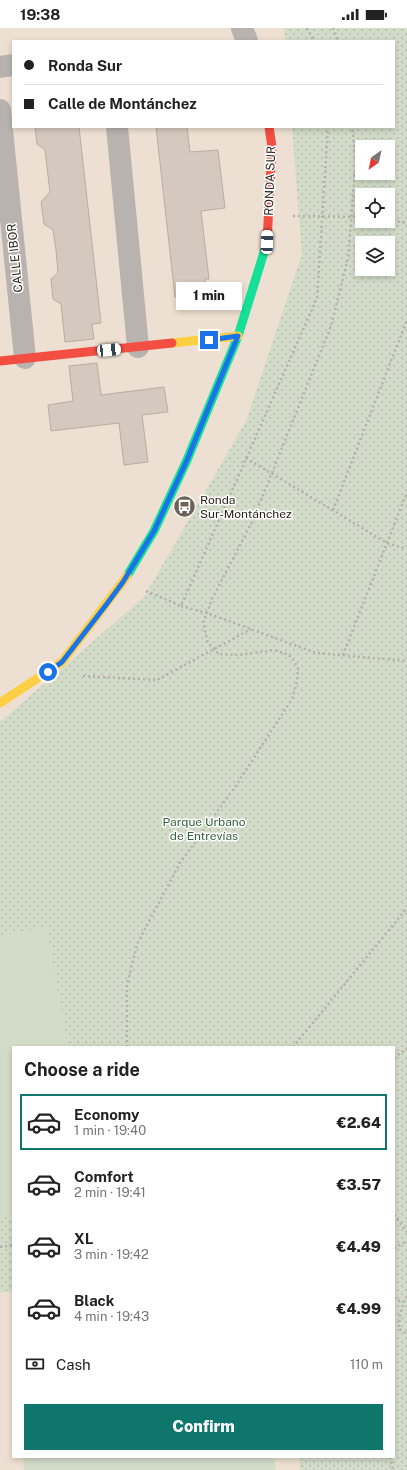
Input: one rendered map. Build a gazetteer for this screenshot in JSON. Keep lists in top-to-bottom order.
{
  "streets": {
    "street": ["RONDA SUR", "CALLE IBOR"]
  },
  "parks": ["Parque Urbano de Entrevías"],
  "places": {
    "bus stop": ["Ronda Sur-Montánchez"]
  },
  "north": "bottom left",
  "page": {
    "status": "19:38",
    "banner": ["Ronda Sur", "Calle de Montánchez"],
    "bubble": "1 min",
    "heading": "Choose a ride",
    "list": [
      {
        "name": "Economy",
        "note": "1 min · 19:40",
        "value": "€2.64"
      },
      {
        "name": "Comfort",
        "note": "2 min · 19:41",
        "value": "€3.57"
      },
      {
        "name": "XL",
        "note": "3 min · 19:42",
        "value": "€4.49"
      },
      {
        "name": "Black",
        "note": "4 min · 19:43",
        "value": "€4.99"
      }
    ],
    "pay": ["Cash", "110 m"],
    "buttons": "Confirm"
  }
}
